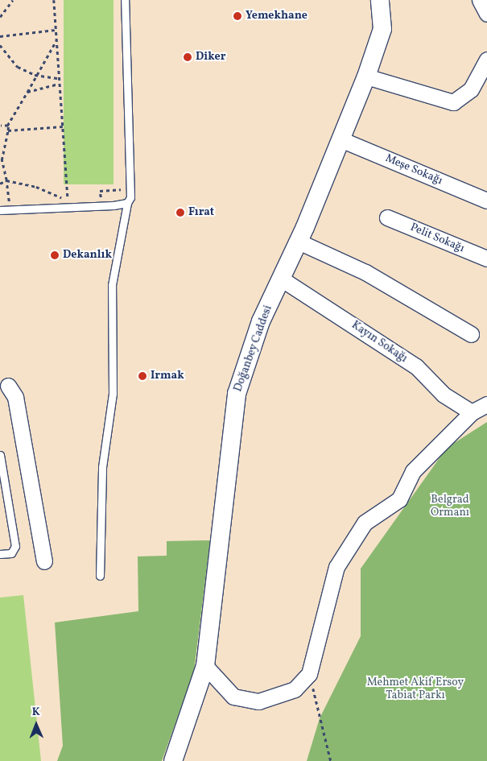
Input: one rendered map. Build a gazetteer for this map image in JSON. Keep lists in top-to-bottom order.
{
  "streets": {
    "street": [
      "Meşe Sokağı",
      "Pelit Sokağı",
      "Kayın Sokağı",
      "Doğanbey Caddesi"
    ]
  },
  "crossings": [
    ["Meşe Sokağı", "Doğanbey Caddesi"],
    ["Kayın Sokağı", "Doğanbey Caddesi"]
  ],
  "parks": ["Belgrad Ormanı", "Mehmet Akif Ersoy Tabiat Parkı"],
  "places": [
    "Yemekhane",
    "Diker",
    "Fırat",
    "Dekanlık",
    "Irmak"
  ],
  "north": "top"
}
